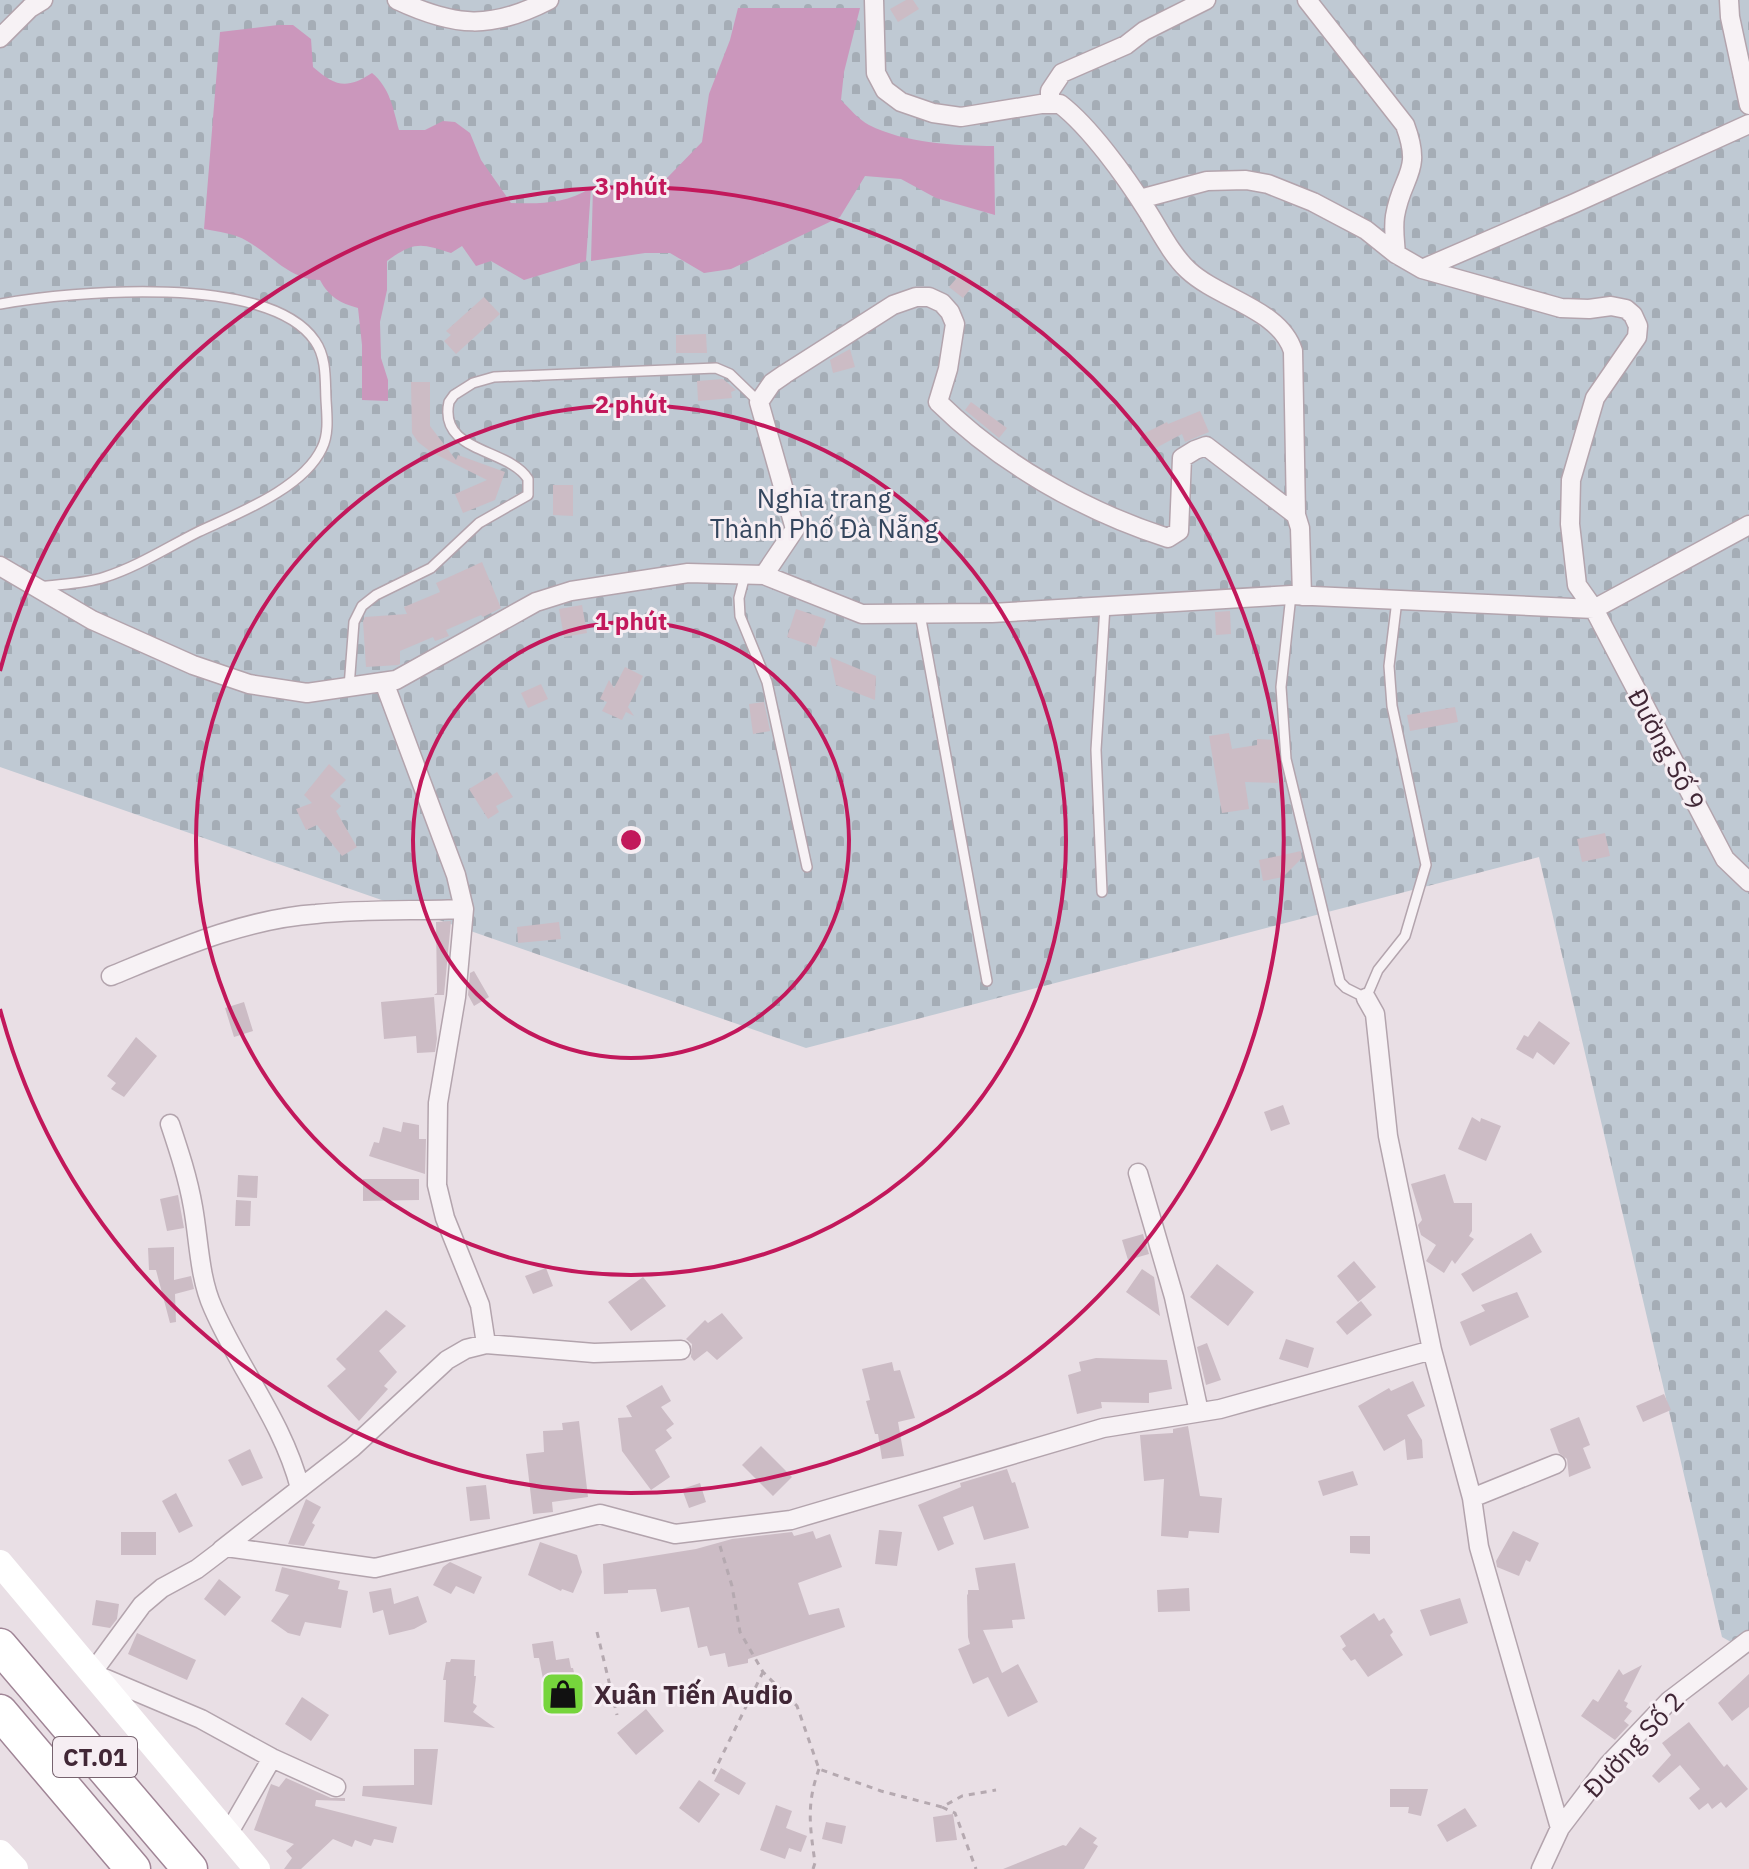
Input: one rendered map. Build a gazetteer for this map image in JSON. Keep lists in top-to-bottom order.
{
  "streets": {
    "highway": ["CT.01"],
    "street": ["Đường Số 9", "Đường Số 2"]
  },
  "parks": ["Nghĩa trang Thành Phố Đà Nẵng"],
  "places": {
    "shop": ["Xuân Tiến Audio"]
  },
  "rings": ["3 phút", "2 phút", "1 phút"]
}
